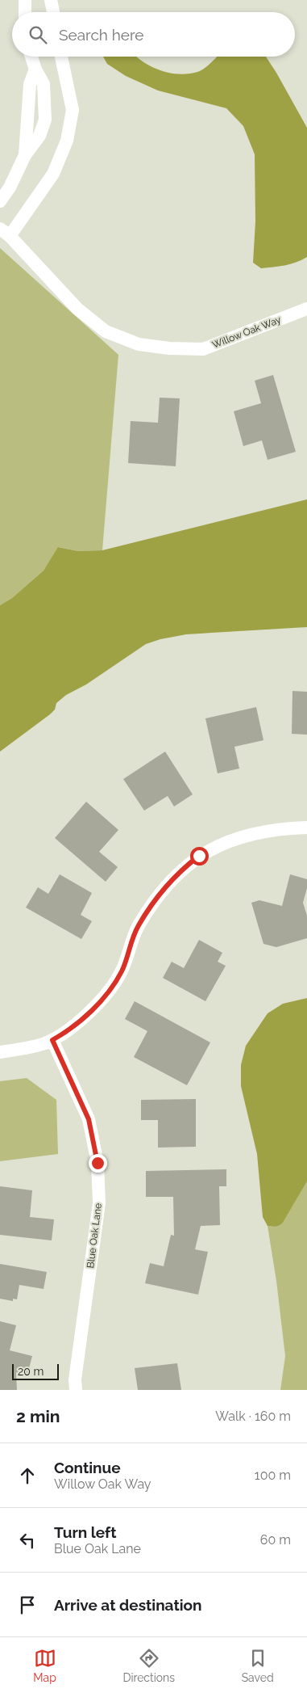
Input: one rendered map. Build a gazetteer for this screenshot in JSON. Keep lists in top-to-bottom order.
{
  "streets": {
    "street": ["Willow Oak Way", "Blue Oak Lane"]
  },
  "scale_bar": "20 m",
  "page": {
    "search": "Search here",
    "scale": "20 m",
    "heading": ["2 min", "Walk · 160 m"],
    "list": [
      ["Continue", "Willow Oak Way", "100 m"],
      ["Turn left", "Blue Oak Lane", "60 m"],
      "Arrive at destination"
    ],
    "nav": ["Map", "Directions", "Saved"]
  }
}
